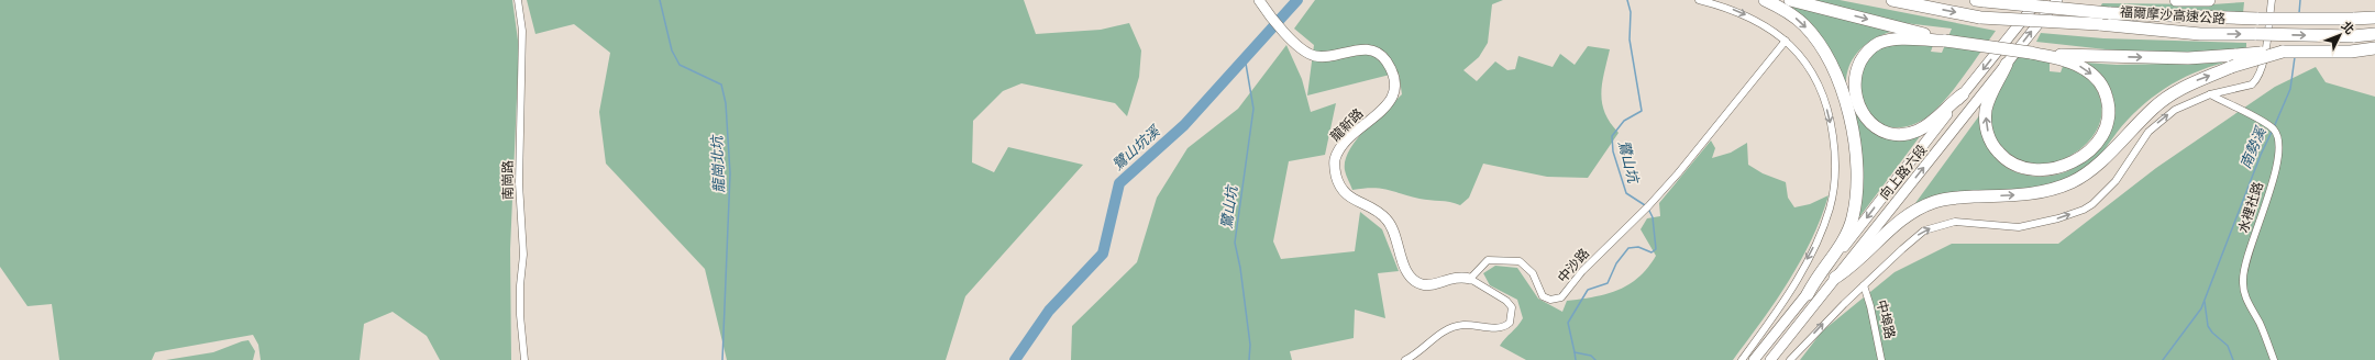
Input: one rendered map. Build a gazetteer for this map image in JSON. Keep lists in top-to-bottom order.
{
  "streets": {
    "highway": ["福爾摩沙高速公路"],
    "main road": ["龍新路", "向上路六段"],
    "street": [
      "南崗路",
      "水裡社路",
      "中沙路",
      "中埠路"
    ]
  },
  "crossings": [
    ["龍新路", "中沙路"]
  ],
  "water": [
    "鷺山坑溪",
    "南勢溪",
    "鷺山坑",
    "龍崗北坑"
  ],
  "north": "top right"
}
